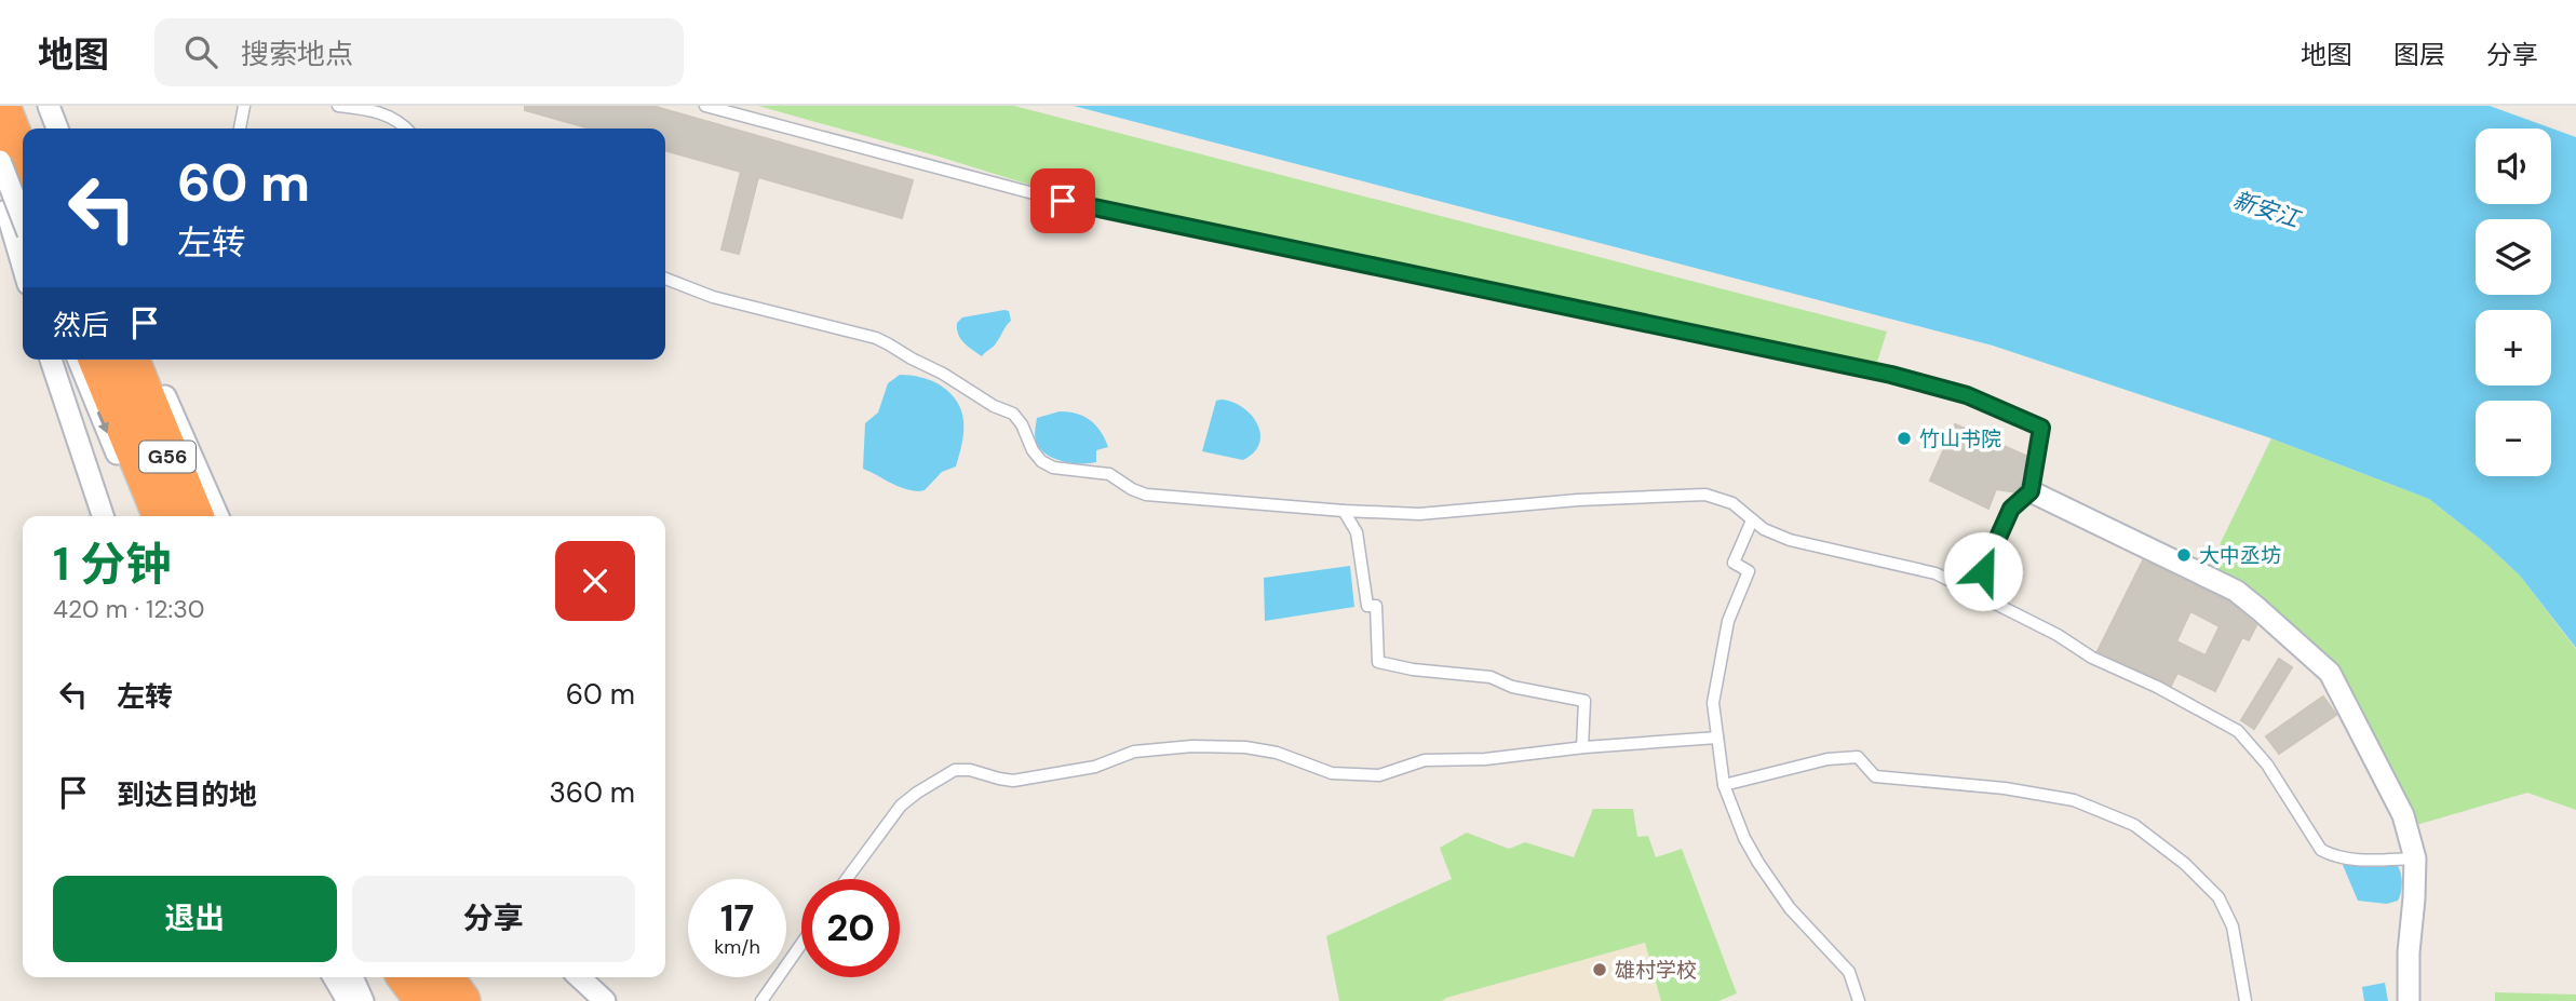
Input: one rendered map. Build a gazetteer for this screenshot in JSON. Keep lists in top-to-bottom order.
{
  "streets": {
    "highway": ["G56"]
  },
  "water": ["新安江"],
  "places": ["竹山书院", "大中丞坊", "雄村学校"],
  "page": {
    "header": "地图",
    "search": "搜索地点",
    "nav": ["地图", "图层", "分享"],
    "map_buttons": ["+", "−"],
    "turn": ["60 m", "左转"],
    "then": "然后",
    "heading": ["1 分钟", "420 m · 12:30"],
    "list": [
      {
        "name": "左转",
        "value": "60 m"
      },
      {
        "name": "到达目的地",
        "value": "360 m"
      }
    ],
    "buttons": ["退出", "分享"],
    "speed": "17 km/h",
    "limit": "20"
  }
}
